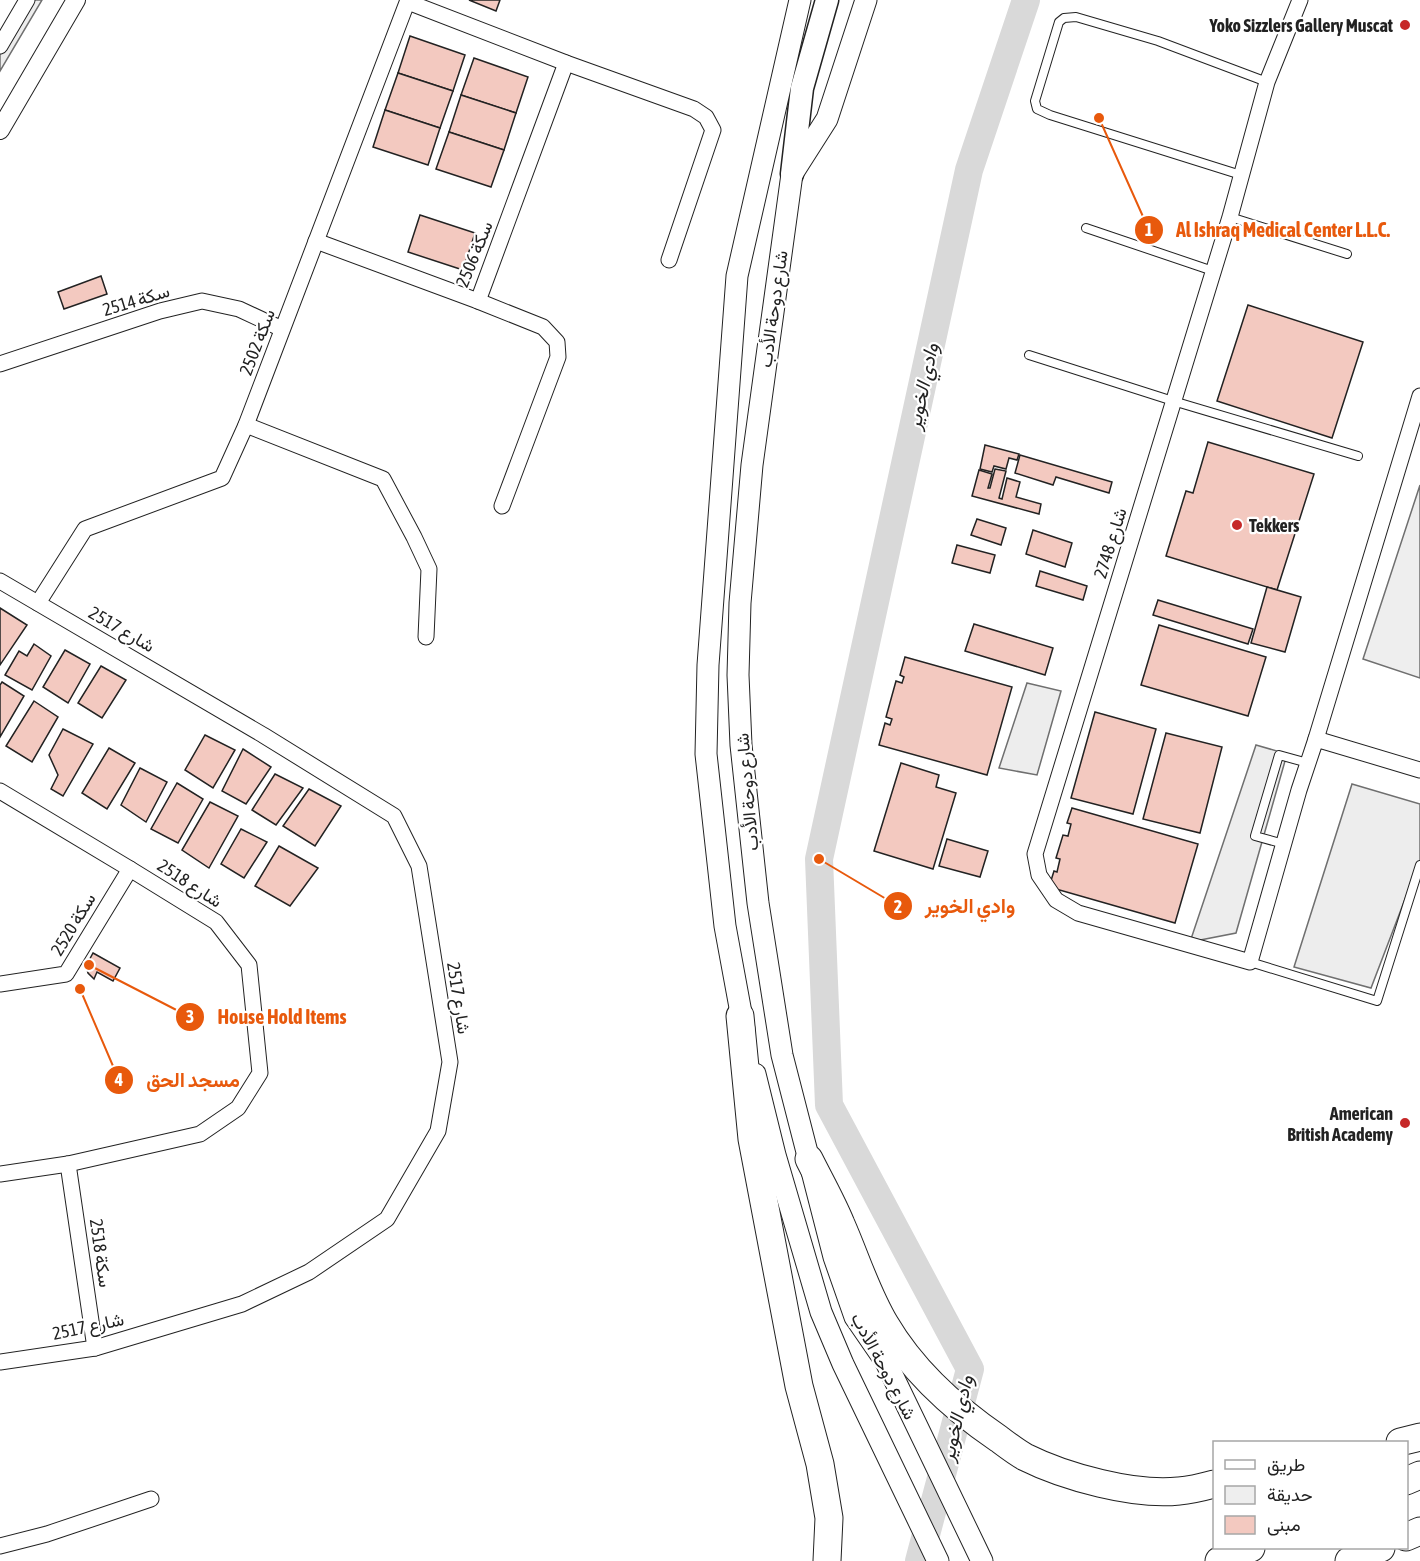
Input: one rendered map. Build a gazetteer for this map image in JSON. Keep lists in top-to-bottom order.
{
  "streets": {
    "main road": ["شارع دوحة الأدب"],
    "street": [
      "سكة 2506",
      "سكة 2514",
      "2502 سكة",
      "شارع 2748",
      "2517 شارع",
      "2518 شارع",
      "سكة 2520",
      "سكة 2518"
    ]
  },
  "crossings": [
    ["سكة 2506", "2502 سكة"],
    ["سكة 2514", "2502 سكة"],
    ["2502 سكة", "2517 شارع"],
    ["2517 شارع", "سكة 2518"],
    ["2518 شارع", "سكة 2520"],
    ["2518 شارع", "سكة 2518"]
  ],
  "water": ["وادي الخوير"],
  "places": [
    "Yoko Sizzlers Gallery Muscat",
    "Al Ishraq Medical Center L.L.C.",
    "Tekkers",
    "وادي الخوير",
    "House Hold Items",
    "مسجد الحق",
    "American British Academy"
  ],
  "legend": ["طريق", "حديقة", "مبنى"]
}
